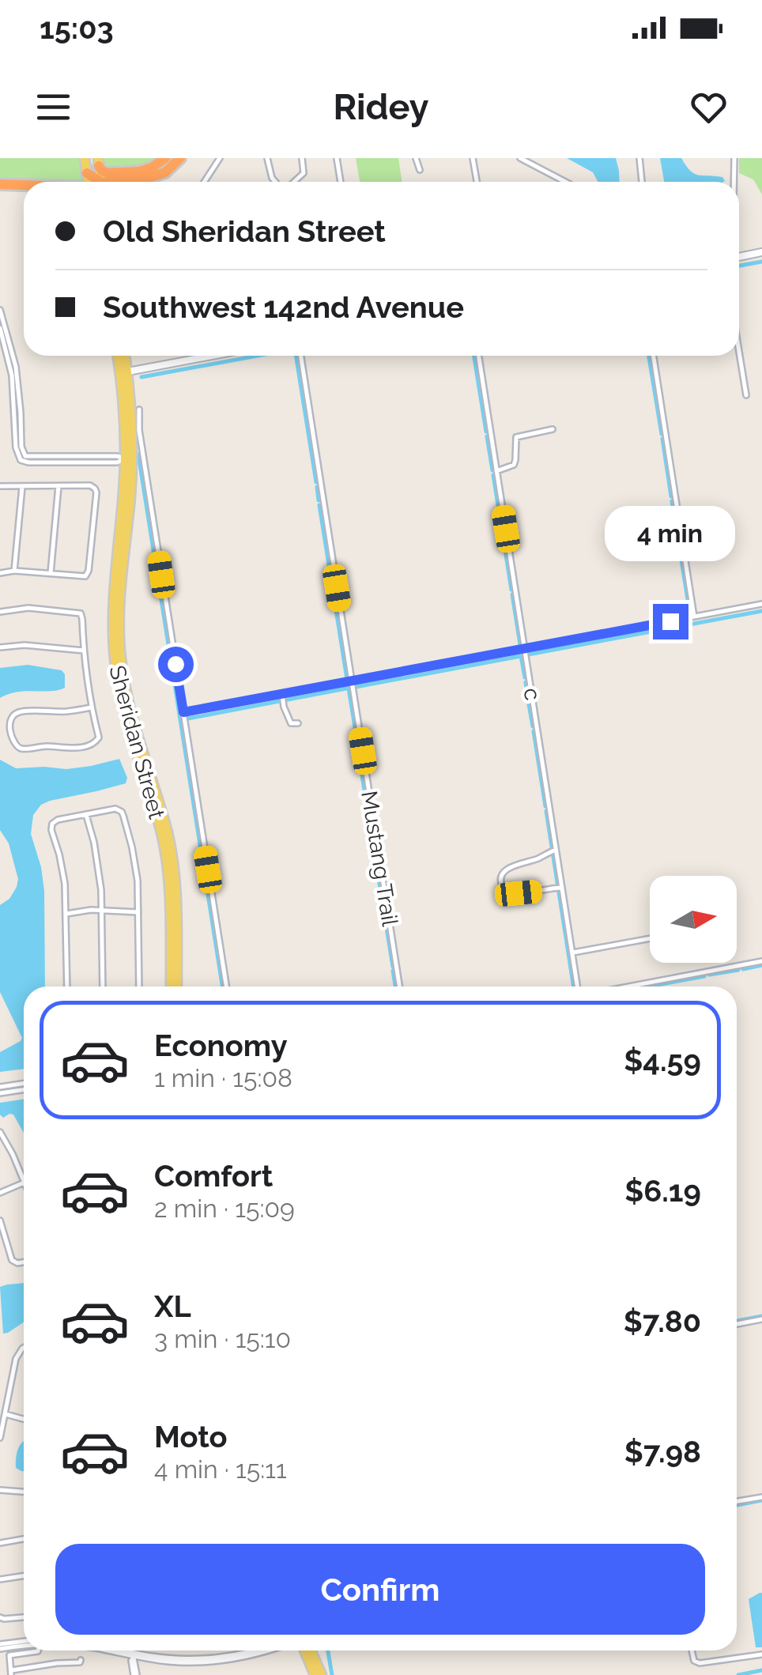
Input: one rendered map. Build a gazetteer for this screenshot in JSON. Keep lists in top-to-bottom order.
{
  "streets": {
    "main road": ["Sheridan Street"],
    "street": ["c", "Mustang Trail"]
  },
  "north": "right",
  "page": {
    "status": "15:03",
    "header": "Ridey",
    "banner": ["Old Sheridan Street", "Southwest 142nd Avenue"],
    "bubble": "4 min",
    "list": [
      {
        "name": "Economy",
        "note": "1 min · 15:08",
        "value": "$4.59"
      },
      {
        "name": "Comfort",
        "note": "2 min · 15:09",
        "value": "$6.19"
      },
      {
        "name": "XL",
        "note": "3 min · 15:10",
        "value": "$7.80"
      },
      {
        "name": "Moto",
        "note": "4 min · 15:11",
        "value": "$7.98"
      }
    ],
    "buttons": "Confirm"
  }
}
